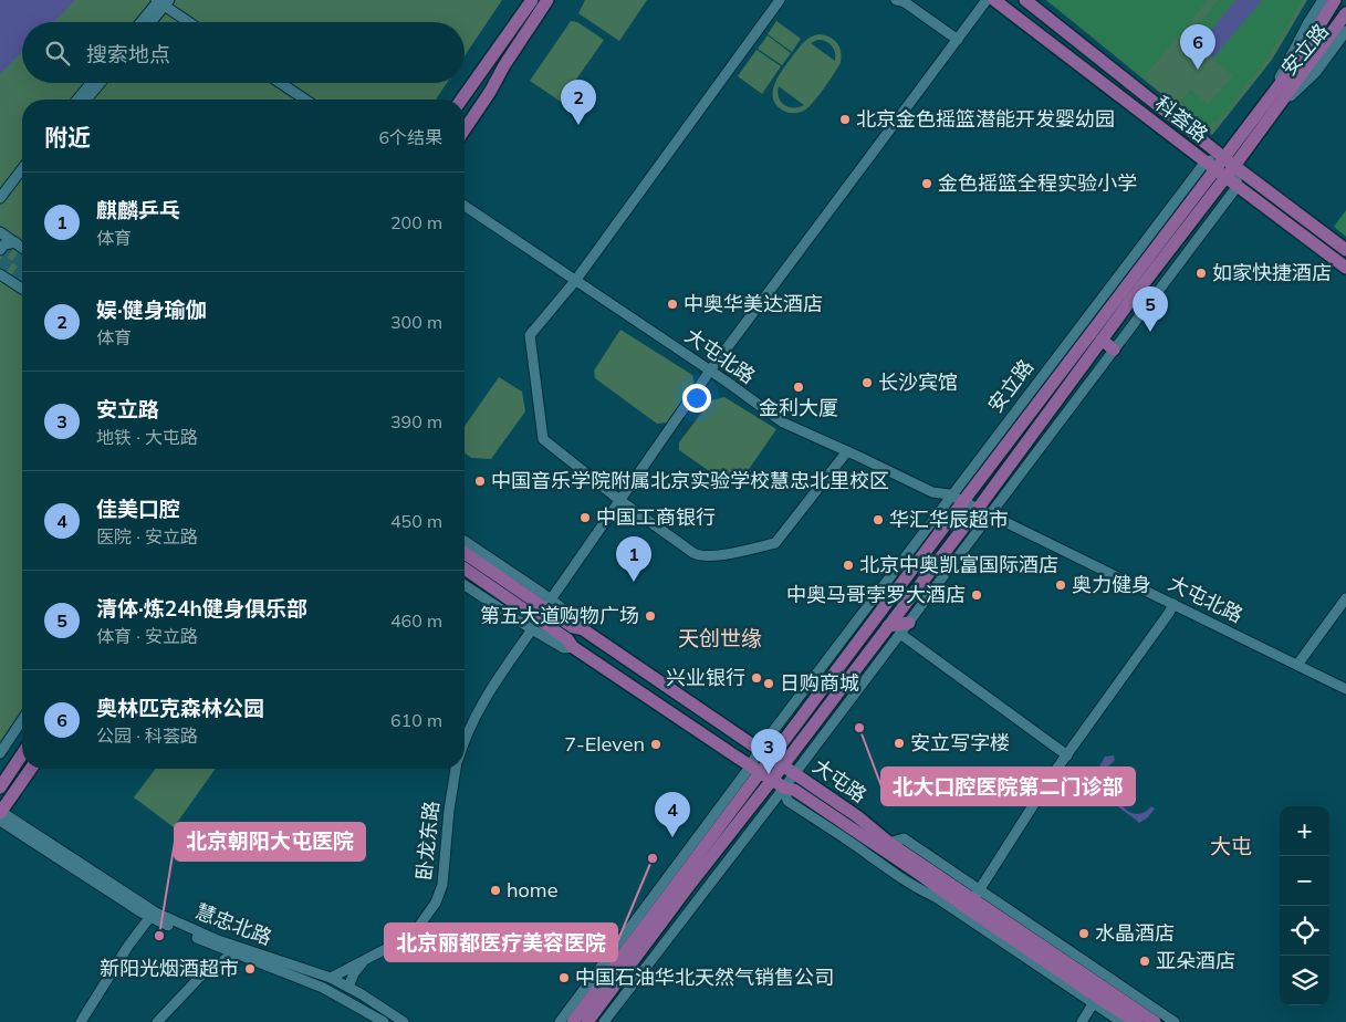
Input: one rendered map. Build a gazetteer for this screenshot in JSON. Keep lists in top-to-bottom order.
{
  "streets": {
    "main road": ["安立路", "科荟路", "大屯路"],
    "street": ["大屯北路", "卧龙东路", "慧忠北路"]
  },
  "crossings": [
    ["安立路", "科荟路"],
    ["安立路", "大屯北路"],
    ["安立路", "大屯路"],
    ["大屯路", "卧龙东路"],
    ["卧龙东路", "慧忠北路"]
  ],
  "districts": ["天创世缘", "大屯"],
  "places": [
    "北京金色摇篮潜能开发婴幼园",
    "金色摇篮全程实验小学",
    "如家快捷酒店",
    "中奥华美达酒店",
    "长沙宾馆",
    "金利大厦",
    "中国音乐学院附属北京实验学校慧忠北里校区",
    "中国工商银行",
    "华汇华辰超市",
    "北京中奥凯富国际酒店",
    "奥力健身",
    "中奥马哥孛罗大酒店",
    "第五大道购物广场",
    "兴业银行",
    "日购商城",
    "北大口腔医院第二门诊部",
    "安立写字楼",
    "7-Eleven",
    "北京丽都医疗美容医院",
    "home",
    "水晶酒店",
    "北京朝阳大屯医院",
    "亚朵酒店",
    "新阳光烟酒超市",
    "中国石油华北天然气销售公司"
  ],
  "page": {
    "search": "搜索地点",
    "pins": [
      "6",
      "2",
      "5",
      "1",
      "3",
      "4"
    ],
    "heading": ["附近", "6个结果"],
    "list": [
      {
        "mark": "1",
        "name": "麒麟乒乓",
        "note": "体育",
        "value": "200 m"
      },
      {
        "mark": "2",
        "name": "娱·健身瑜伽",
        "note": "体育",
        "value": "300 m"
      },
      {
        "mark": "3",
        "name": "安立路",
        "note": "地铁 · 大屯路",
        "value": "390 m"
      },
      {
        "mark": "4",
        "name": "佳美口腔",
        "note": "医院 · 安立路",
        "value": "450 m"
      },
      {
        "mark": "5",
        "name": "清体·炼24h健身俱乐部",
        "note": "体育 · 安立路",
        "value": "460 m"
      },
      {
        "mark": "6",
        "name": "奥林匹克森林公园",
        "note": "公园 · 科荟路",
        "value": "610 m"
      }
    ],
    "map_buttons": ["+", "−"]
  }
}
